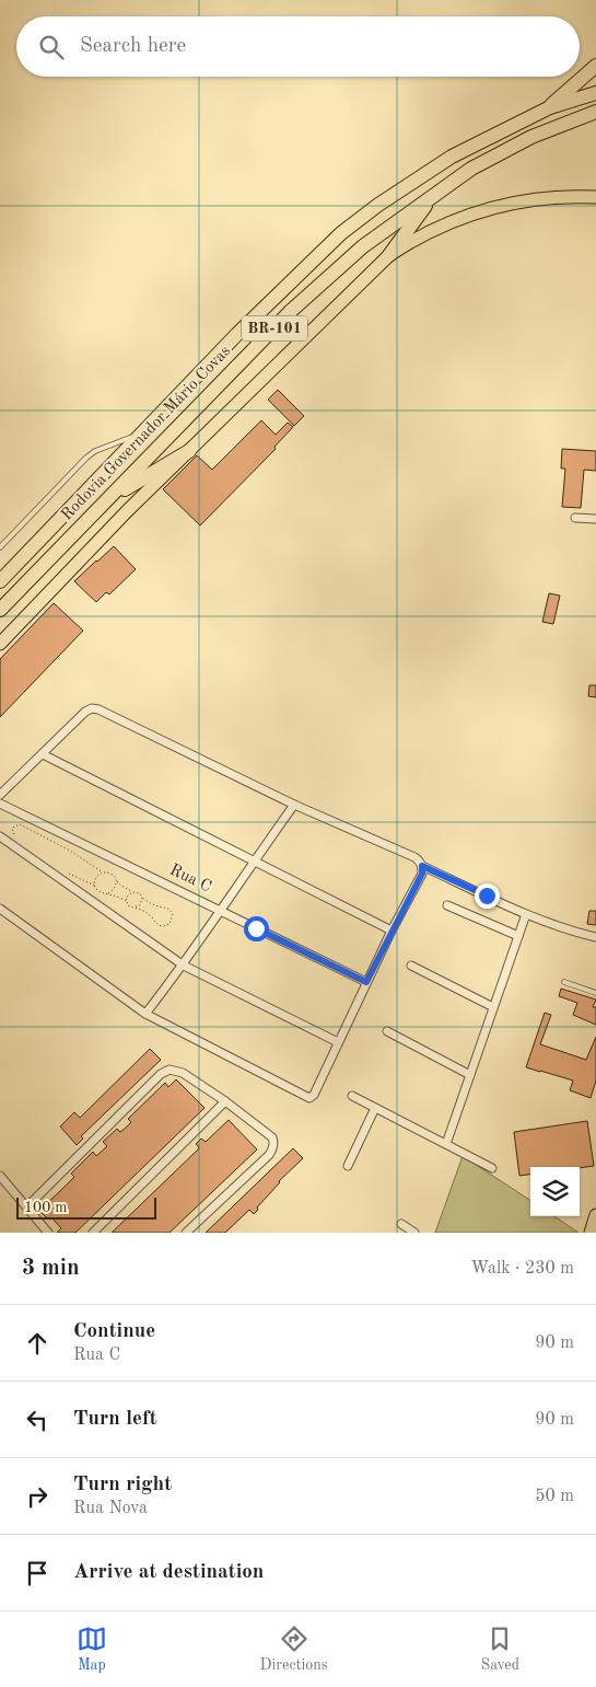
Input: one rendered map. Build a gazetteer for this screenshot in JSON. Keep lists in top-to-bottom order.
{
  "streets": {
    "highway": ["BR-101", "Rodovia Governador Mário Covas"],
    "street": ["Rua C"]
  },
  "crossings": [
    ["BR-101", "Rodovia Governador Mário Covas"]
  ],
  "scale_bar": "100 m",
  "page": {
    "search": "Search here",
    "scale": "100 m",
    "heading": ["3 min", "Walk · 230 m"],
    "list": [
      ["Continue", "Rua C", "90 m"],
      ["Turn left", "90 m"],
      ["Turn right", "Rua Nova", "50 m"],
      "Arrive at destination"
    ],
    "nav": ["Map", "Directions", "Saved"]
  }
}
